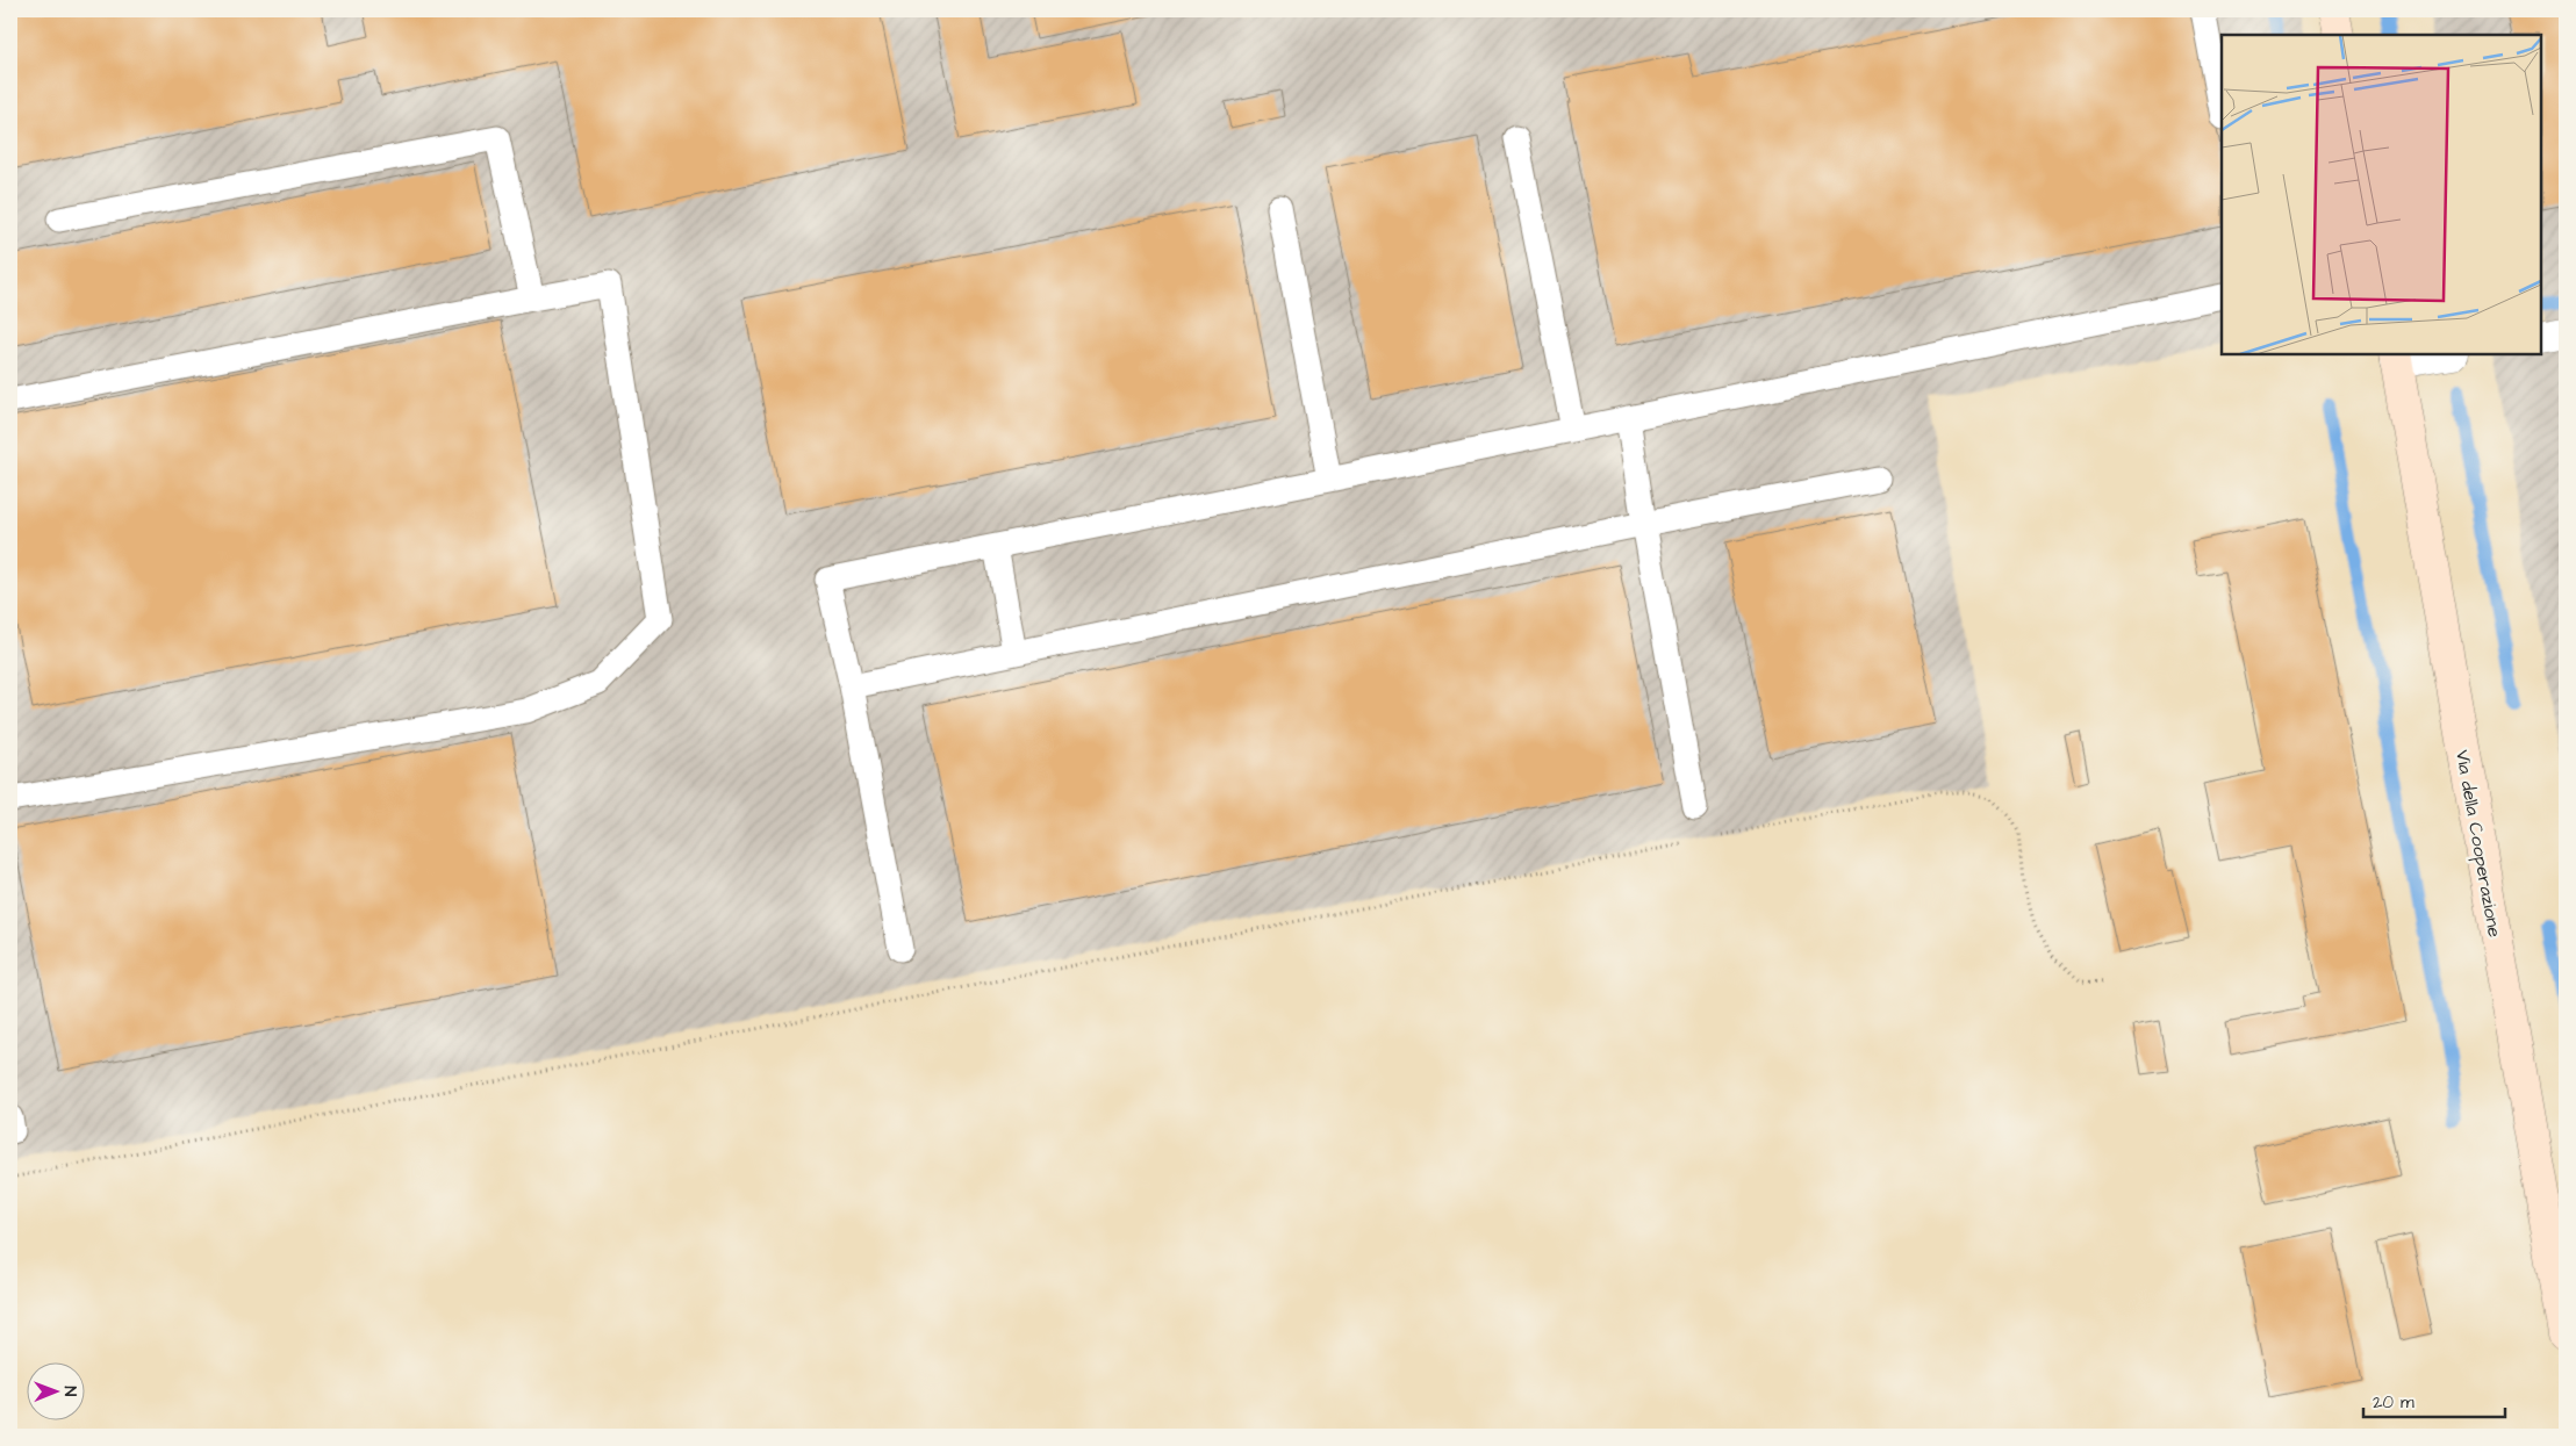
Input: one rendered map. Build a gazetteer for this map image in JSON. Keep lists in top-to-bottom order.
{
  "streets": {
    "street": ["Via della Cooperazione"]
  },
  "scale_bar": "20 m",
  "north": "right"
}
